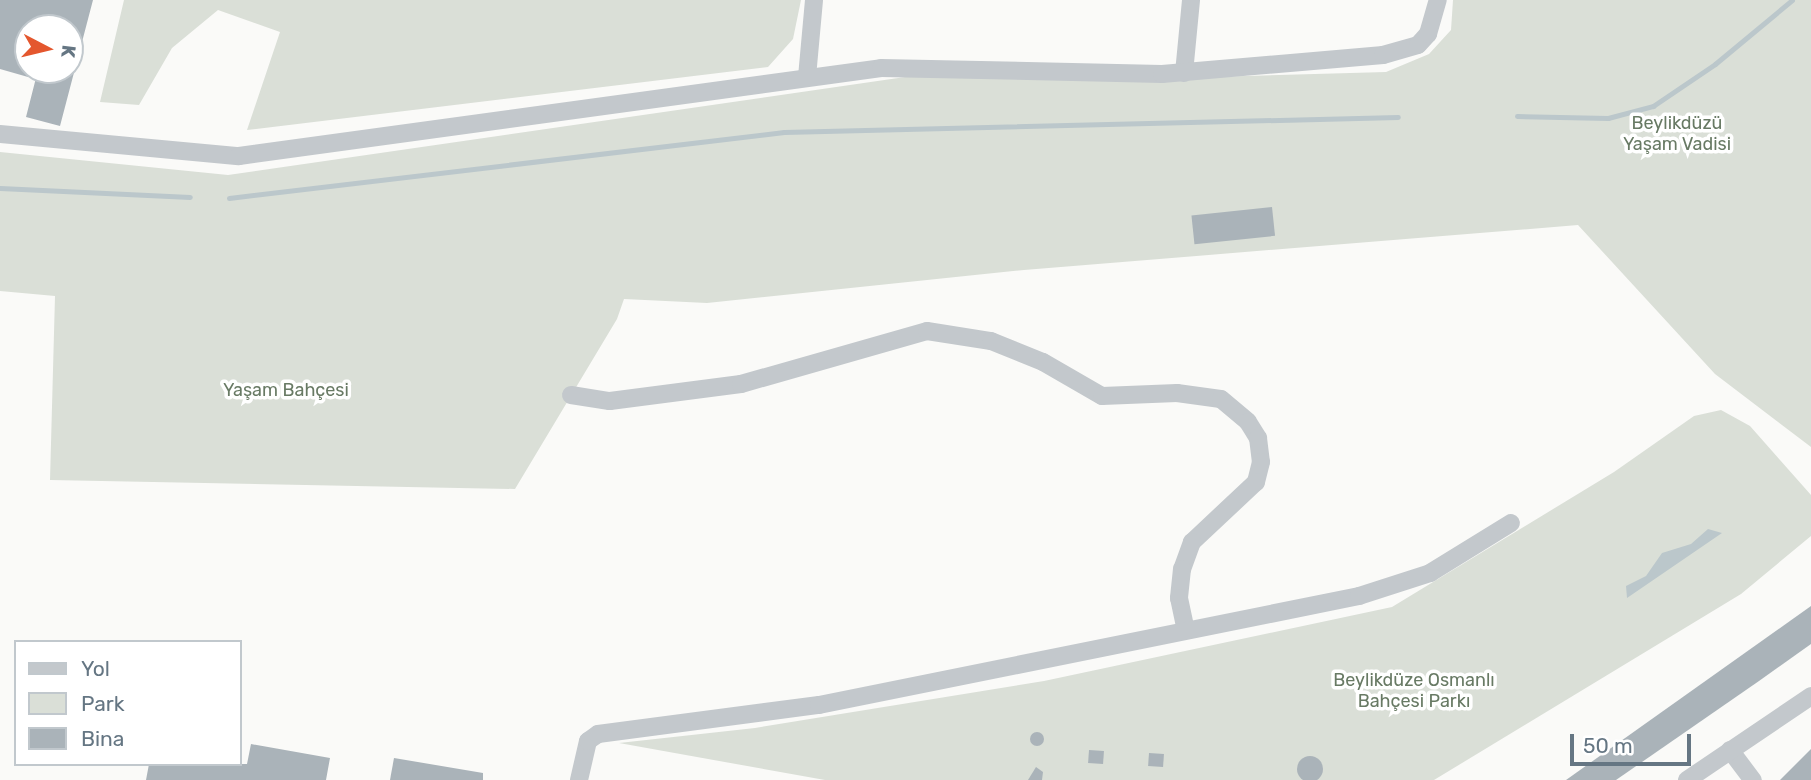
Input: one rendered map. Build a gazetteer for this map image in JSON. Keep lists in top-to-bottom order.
{
  "parks": ["Beylikdüzü Yaşam Vadisi", "Yaşam Bahçesi", "Beylikdüze Osmanlı Bahçesi Parkı"],
  "legend": ["Yol", "Park", "Bina"],
  "scale_bar": "50 m",
  "north": "right"
}
